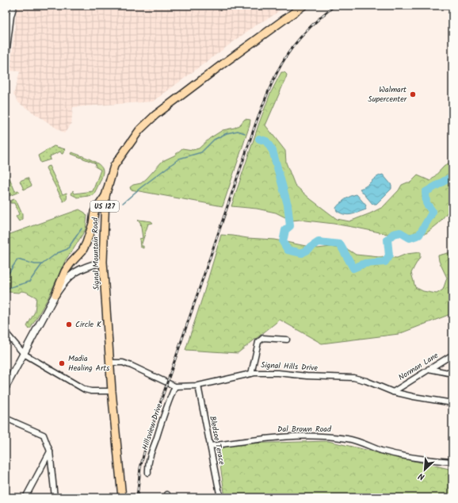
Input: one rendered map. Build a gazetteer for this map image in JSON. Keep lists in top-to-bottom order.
{
  "streets": {
    "main road": ["US 127", "Signal Mountain Road"],
    "street": [
      "Signal Hills Drive",
      "Norman Lane",
      "Hillsview Drive",
      "Dal Brown Road",
      "Bledsoe Terace"
    ]
  },
  "crossings": [
    ["Signal Mountain Road", "Signal Hills Drive"],
    ["Signal Hills Drive", "Norman Lane"],
    ["Signal Hills Drive", "Hillsview Drive"],
    ["Signal Hills Drive", "Bledsoe Terace"],
    ["Dal Brown Road", "Bledsoe Terace"]
  ],
  "places": ["Walmart Supercenter", "Circle K", "Madia Healing Arts"],
  "north": "bottom left"
}
